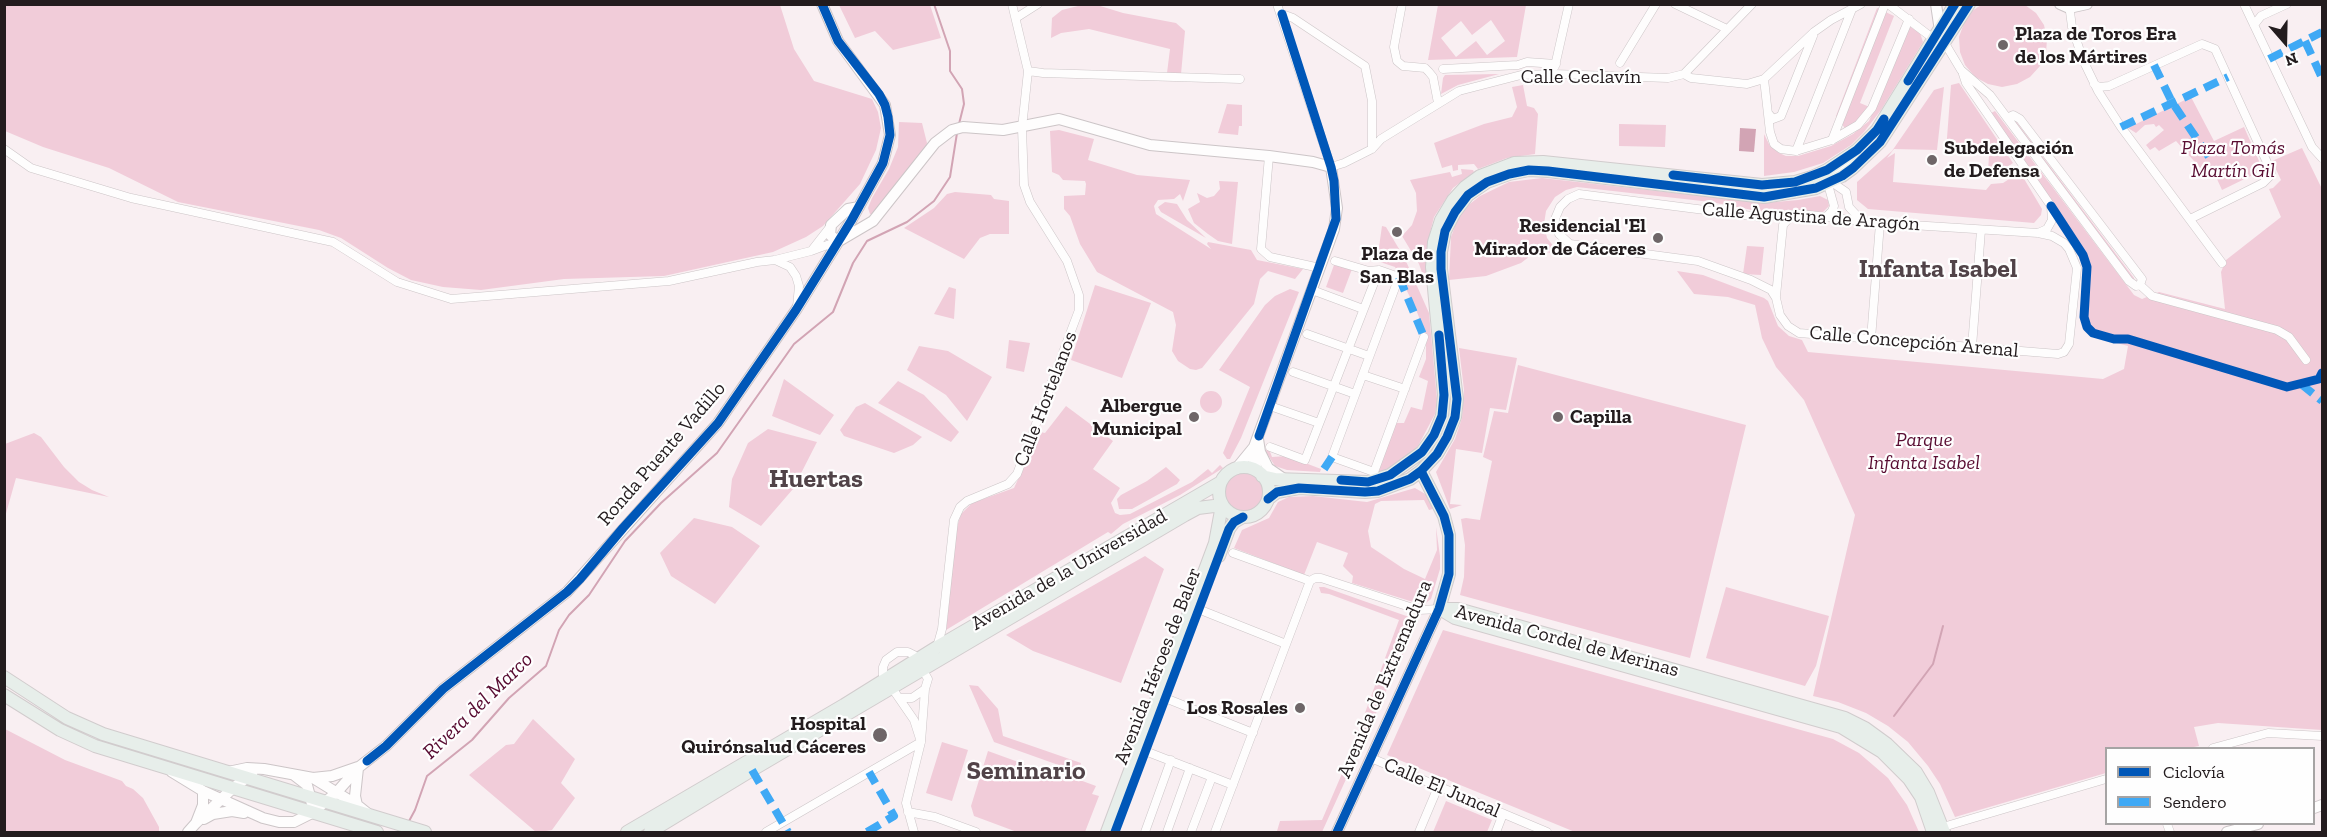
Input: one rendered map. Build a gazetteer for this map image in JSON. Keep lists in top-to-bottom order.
{
  "streets": {
    "main road": [
      "Ronda Puente Vadillo",
      "Avenida de la Universidad",
      "Avenida Cordel de Merinas",
      "Avenida Héroes de Baler",
      "Avenida de Extremadura"
    ],
    "street": [
      "Calle Ceclavín",
      "Calle Agustina de Aragón",
      "Calle Concepción Arenal",
      "Calle Hortelanos",
      "Calle El Juncal"
    ]
  },
  "crossings": [
    ["Calle Agustina de Aragón", "Calle Concepción Arenal"],
    ["Calle Hortelanos", "Avenida de la Universidad"],
    ["Avenida de la Universidad", "Avenida Héroes de Baler"],
    ["Avenida Cordel de Merinas", "Avenida de Extremadura"],
    ["Avenida de Extremadura", "Calle El Juncal"]
  ],
  "districts": ["Infanta Isabel", "Huertas", "Seminario"],
  "water": ["Rivera del Marco"],
  "parks": ["Plaza Tomás Martín Gil", "Parque Infanta Isabel"],
  "places": [
    "Plaza de Toros Era de los Mártires",
    "Subdelegación de Defensa",
    "Plaza de San Blas",
    "Residencial 'El Mirador de Cáceres",
    "Albergue Municipal",
    "Capilla",
    "Los Rosales",
    "Hospital Quirónsalud Cáceres"
  ],
  "legend": ["Ciclovía", "Sendero"],
  "north": "bottom"
}
